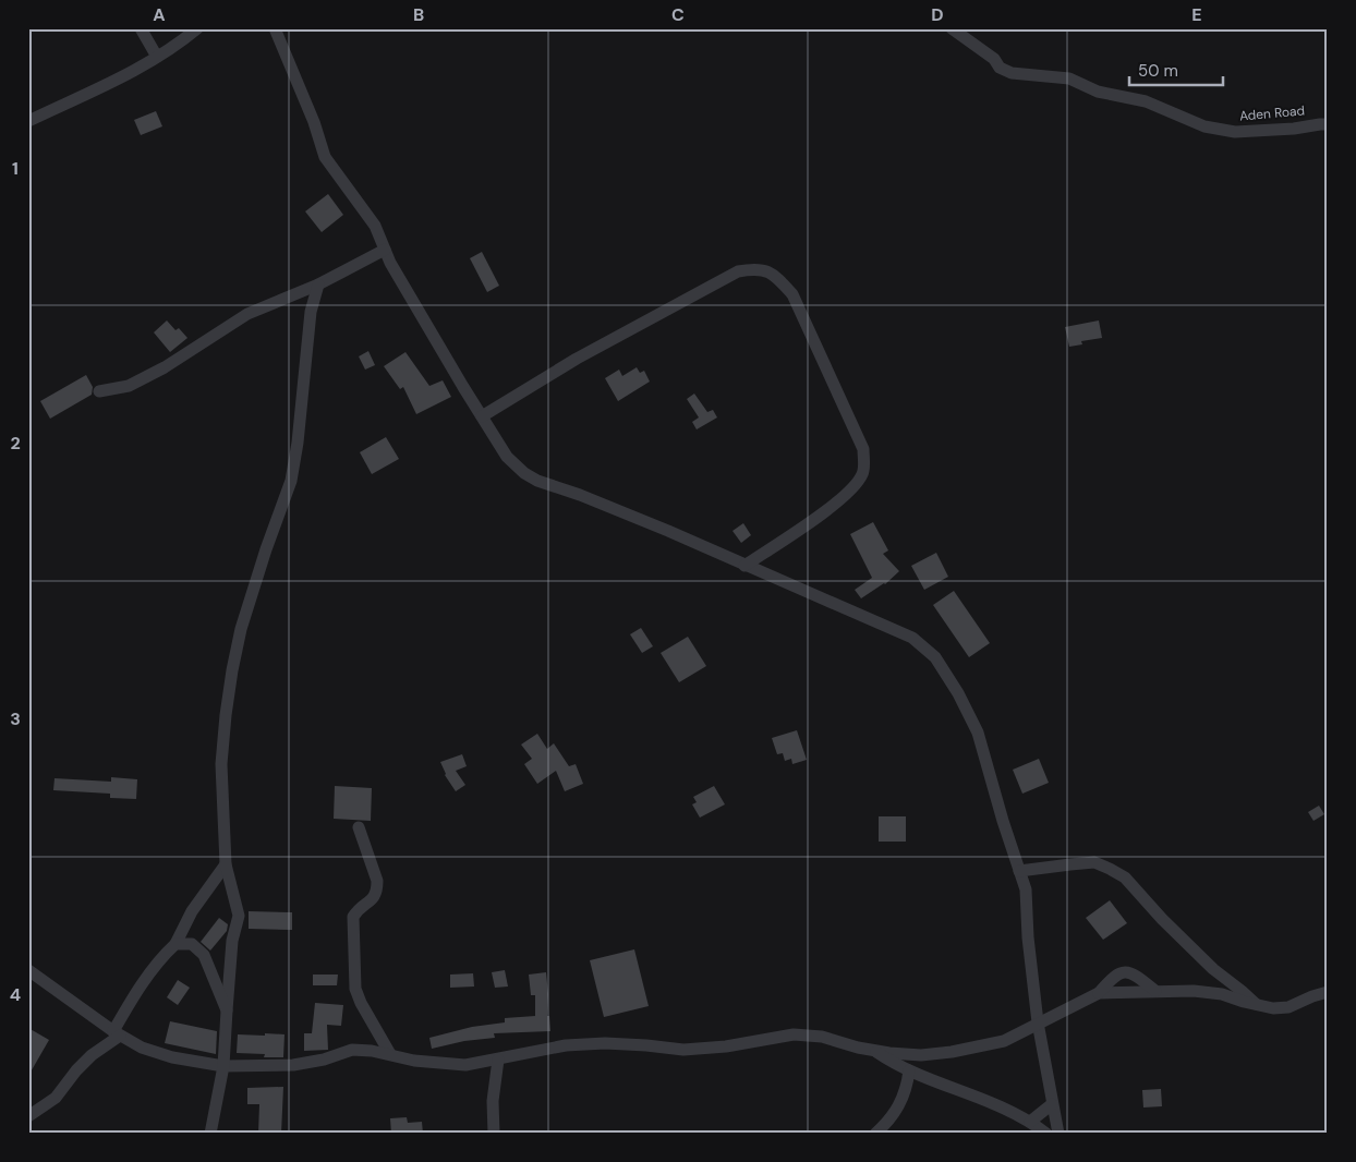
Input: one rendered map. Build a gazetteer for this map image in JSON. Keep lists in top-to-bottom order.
{
  "streets": {
    "street": ["Aden Road"]
  },
  "scale_bar": "50 m",
  "grid": {
    "columns": [
      "A",
      "B",
      "C",
      "D",
      "E"
    ],
    "rows": [
      "1",
      "2",
      "3",
      "4"
    ]
  }
}
